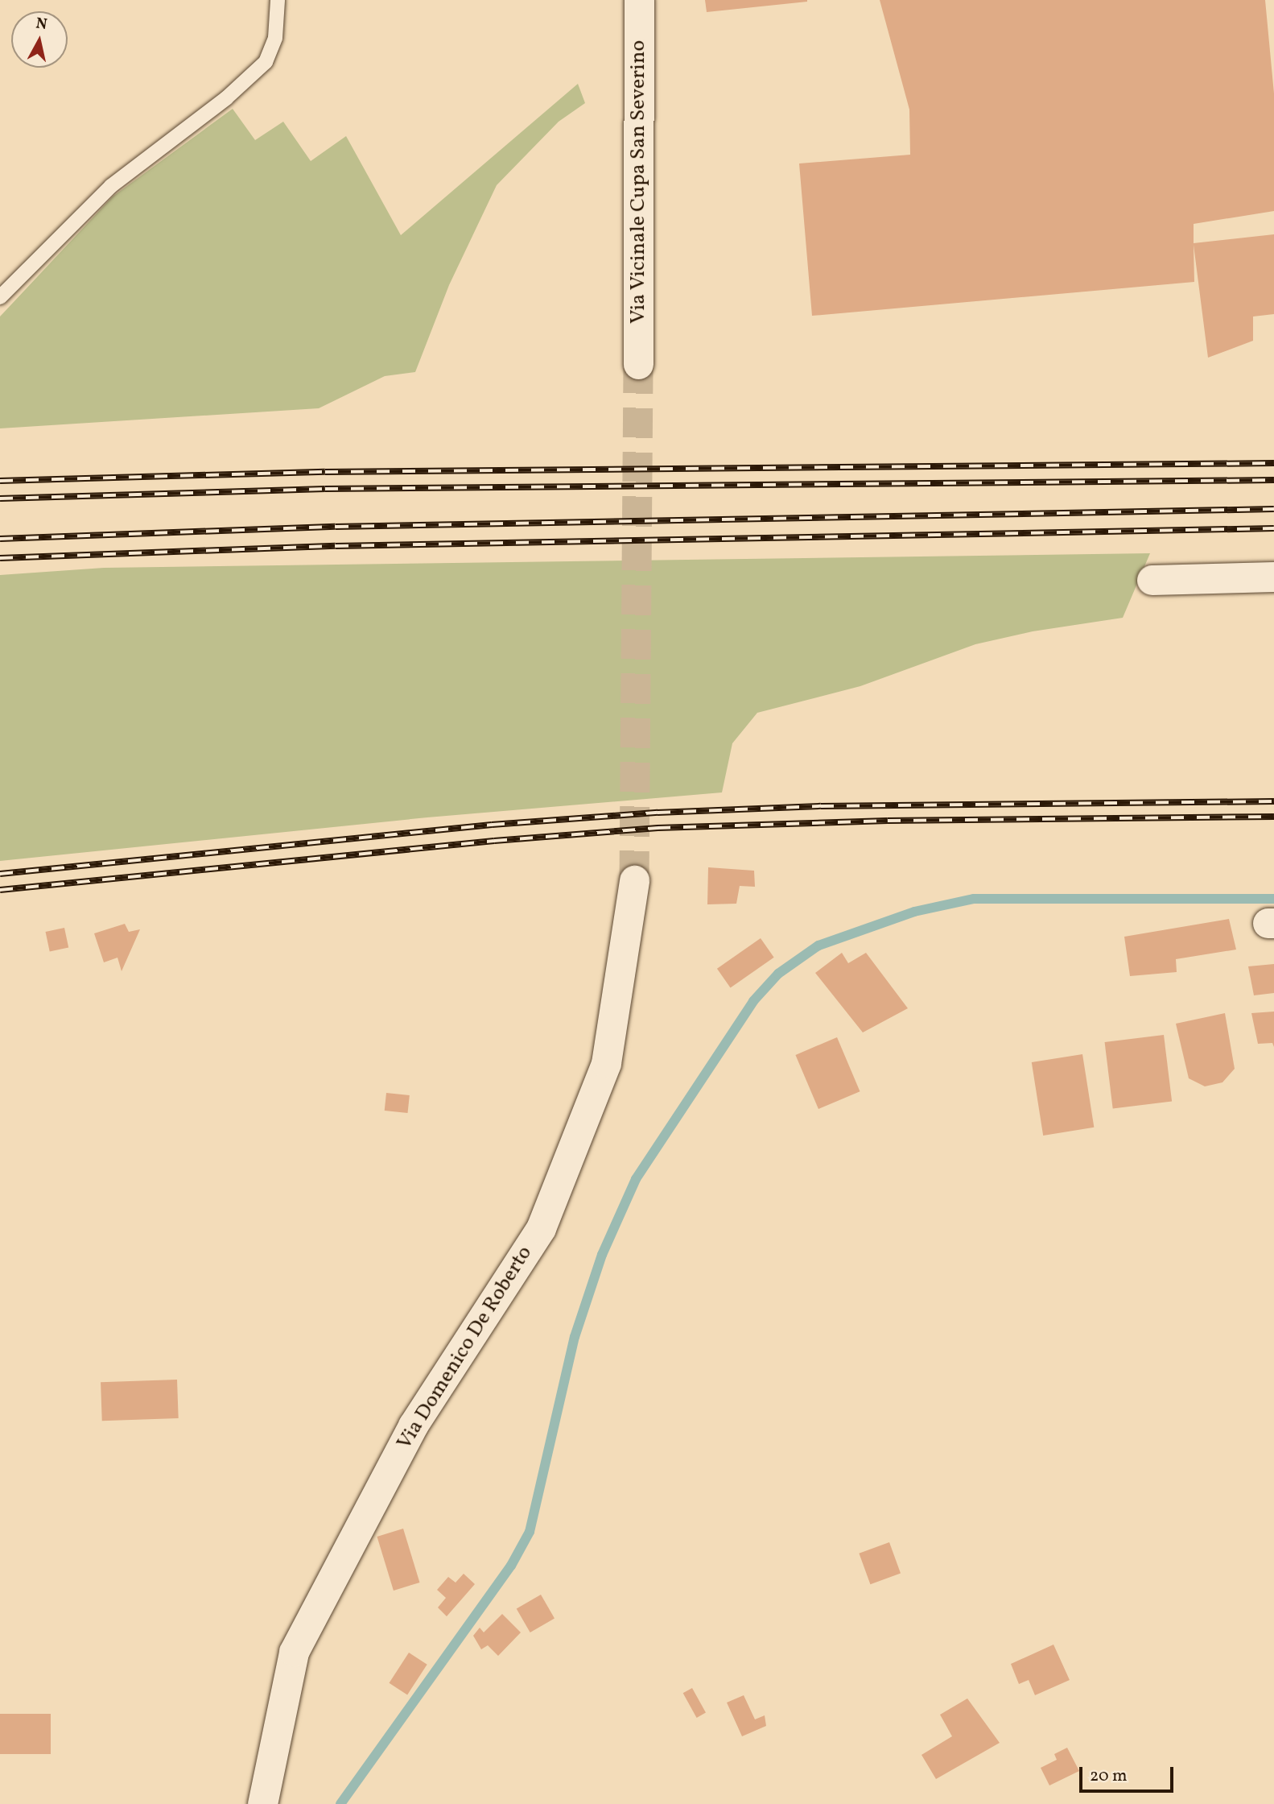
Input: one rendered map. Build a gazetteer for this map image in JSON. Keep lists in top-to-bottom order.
{
  "streets": {
    "street": ["Via Vicinale Cupa San Severino", "Via Domenico De Roberto"]
  },
  "scale_bar": "20 m",
  "north": "top"
}
